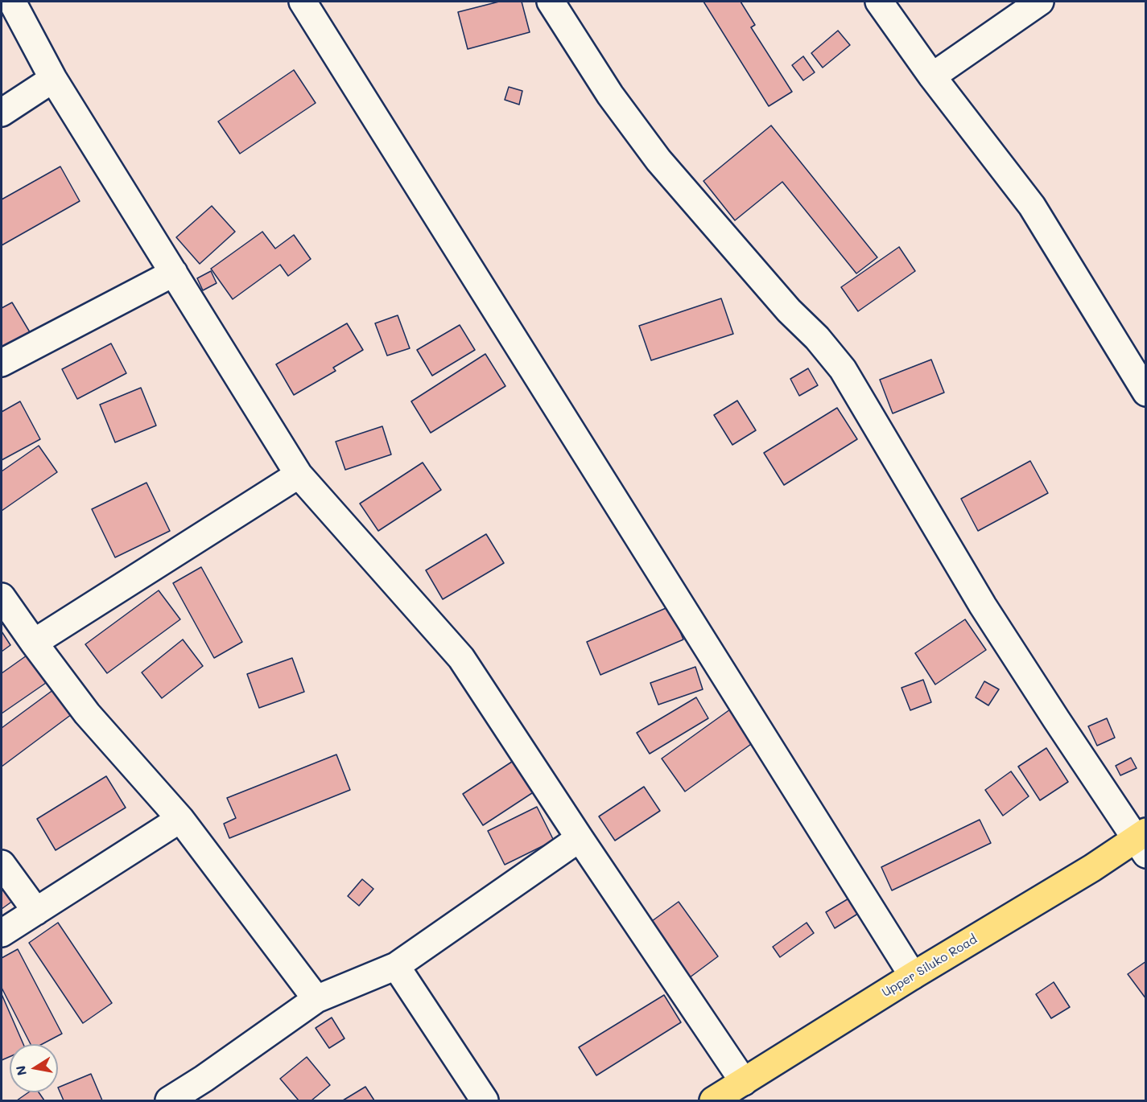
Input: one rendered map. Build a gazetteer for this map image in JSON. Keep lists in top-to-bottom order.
{
  "streets": {
    "main road": ["Upper Siluko Road"]
  },
  "north": "left"
}
